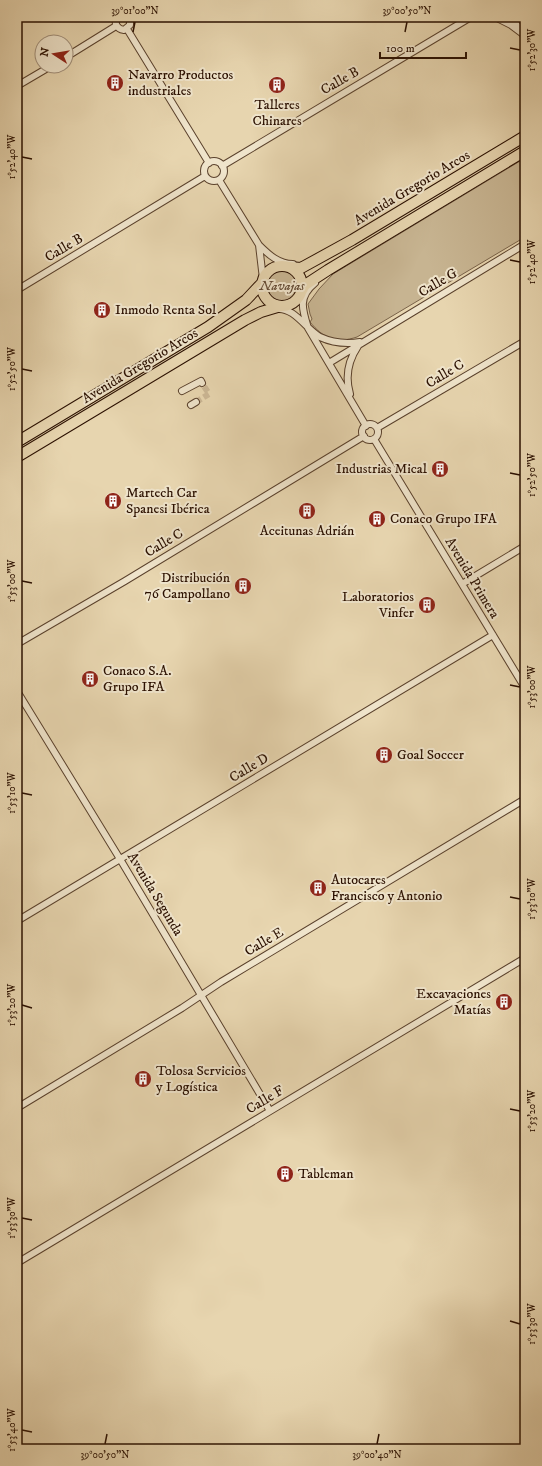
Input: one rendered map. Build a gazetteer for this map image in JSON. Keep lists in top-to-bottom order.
{
  "streets": {
    "main road": ["Avenida Gregorio Arcos"],
    "street": [
      "Calle B",
      "Calle G",
      "Calle C",
      "Avenida Primera",
      "Calle D",
      "Avenida Segunda",
      "Calle E",
      "Calle F"
    ]
  },
  "crossings": [
    ["Calle C", "Avenida Primera"],
    ["Avenida Primera", "Calle D"],
    ["Calle D", "Avenida Segunda"],
    ["Avenida Segunda", "Calle E"],
    ["Avenida Segunda", "Calle F"]
  ],
  "parks": ["Navajas"],
  "places": {
    "building": [
      "Navarro Productos industriales",
      "Talleres Chinares",
      "Inmodo Renta Sol",
      "Industrias Mical",
      "Martech Car Spanesi Ibérica",
      "Aceitunas Adrián",
      "Conaco Grupo IFA",
      "Distribución 76 Campollano",
      "Laboratorios Vinfer",
      "Conaco S.A. Grupo IFA",
      "Goal Soccer",
      "Autocares Francisco y Antonio",
      "Excavaciones Matías",
      "Tolosa Servicios y Logística",
      "Tableman"
    ]
  },
  "scale_bar": "100 m",
  "north": "left",
  "coordinates": [
    "39°01'00\"N",
    "39°00'50\"N",
    "1°52'30\"W",
    "1°52'40\"W",
    "1°52'50\"W",
    "1°53'00\"W",
    "1°53'10\"W",
    "1°53'20\"W",
    "1°53'30\"W",
    "1°53'40\"W",
    "39°00'40\"N"
  ]
}
